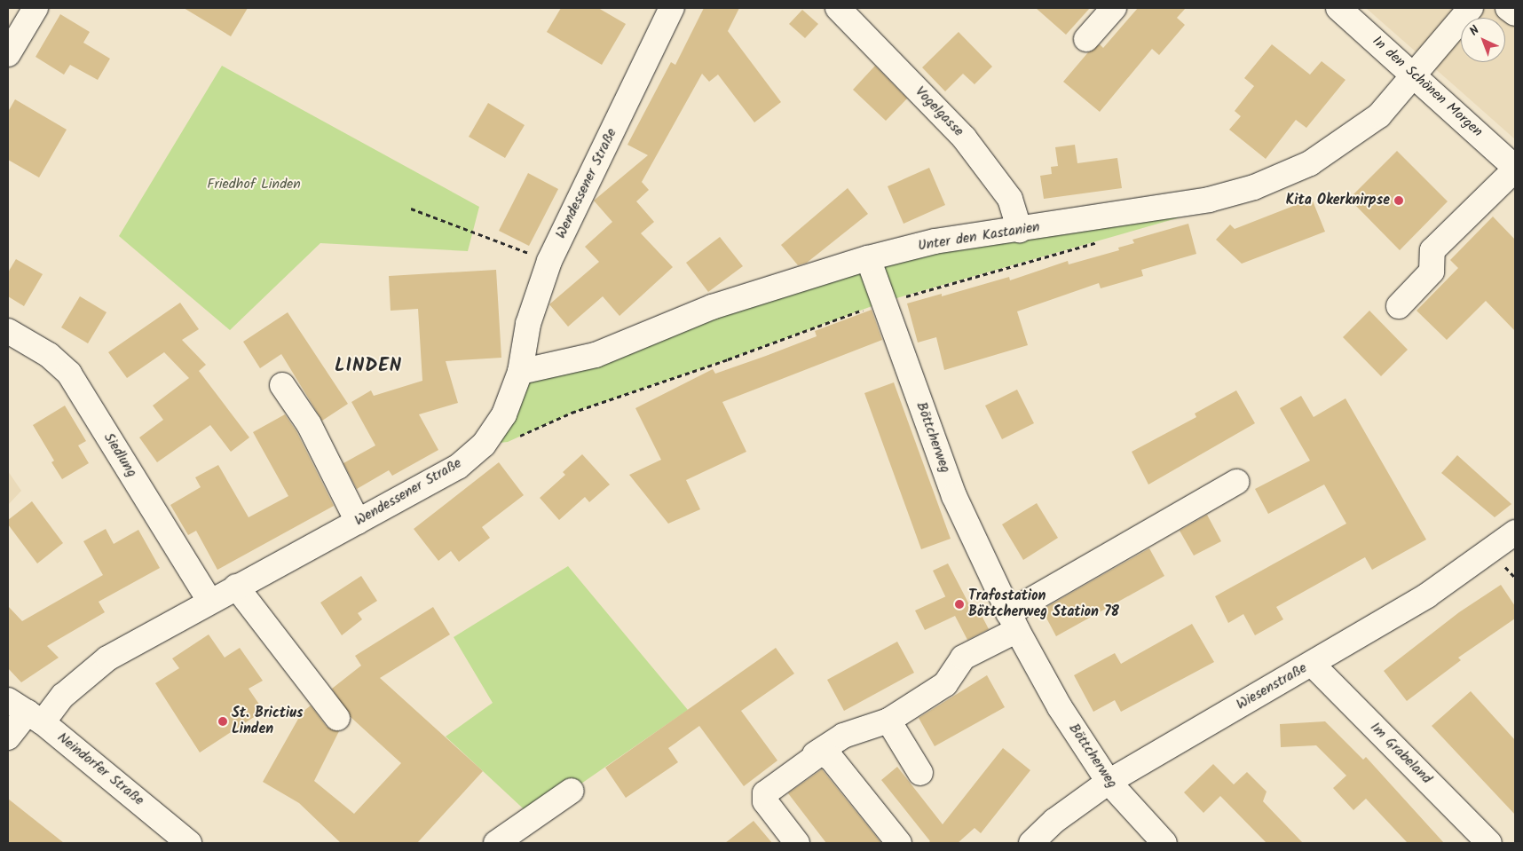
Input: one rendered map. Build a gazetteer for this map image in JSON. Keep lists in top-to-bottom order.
{
  "streets": {
    "street": [
      "In den Schönen Morgen",
      "Vogelgasse",
      "Wendessener Straße",
      "Unter den Kastanien",
      "Böttcherweg",
      "Siedlung",
      "Wiesenstraße",
      "Im Grabeland",
      "Neindorfer Straße"
    ]
  },
  "crossings": [
    ["In den Schönen Morgen", "Unter den Kastanien"],
    ["Vogelgasse", "Unter den Kastanien"],
    ["Wendessener Straße", "Unter den Kastanien"],
    ["Wendessener Straße", "Siedlung"],
    ["Wendessener Straße", "Neindorfer Straße"],
    ["Unter den Kastanien", "Böttcherweg"],
    ["Böttcherweg", "Wiesenstraße"],
    ["Wiesenstraße", "Im Grabeland"]
  ],
  "districts": ["LINDEN"],
  "parks": ["Friedhof Linden"],
  "places": ["Kita Okerknirpse", "Trafostation Böttcherweg Station 78", "St. Brictius Linden"],
  "north": "top left"
}
